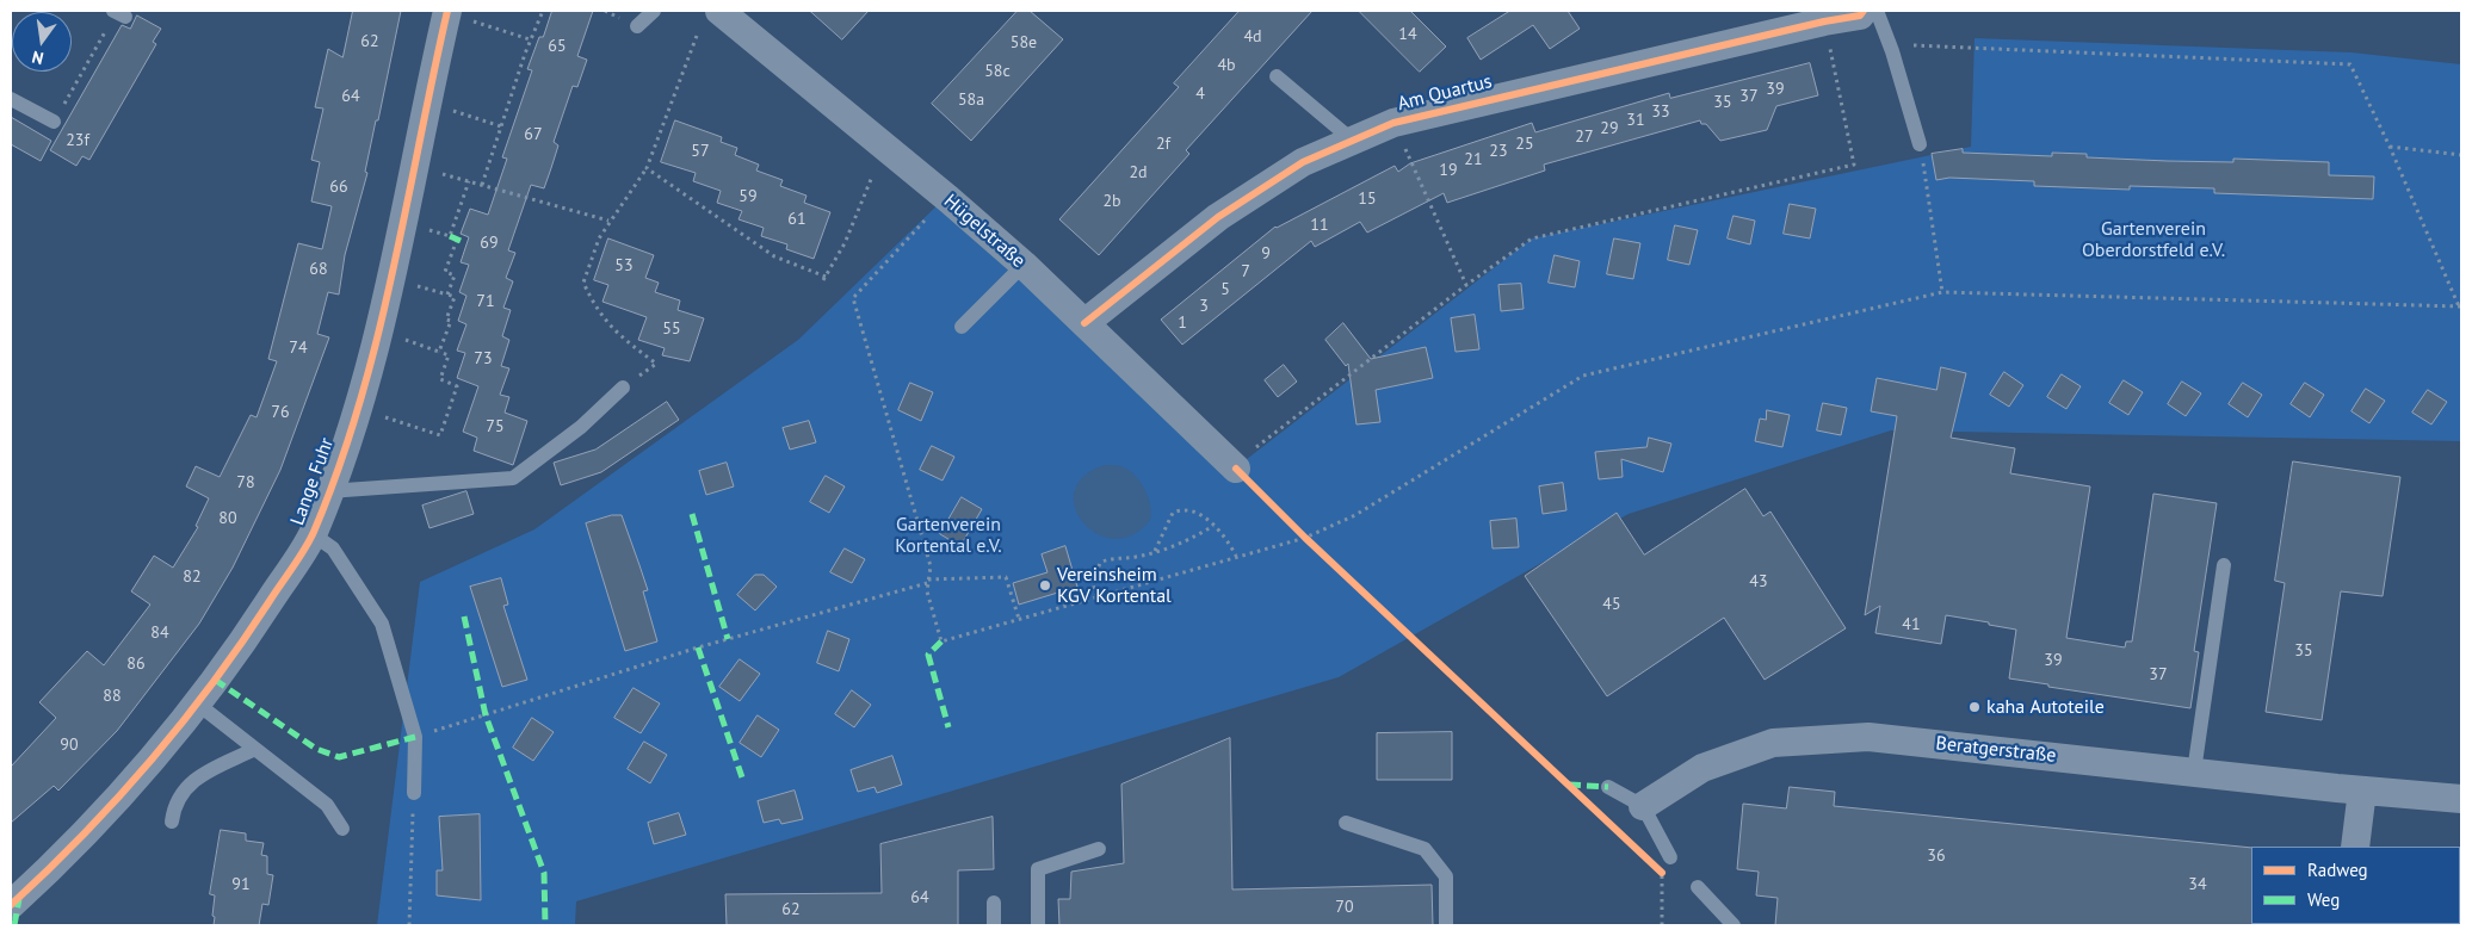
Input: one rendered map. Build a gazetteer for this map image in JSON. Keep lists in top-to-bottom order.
{
  "streets": {
    "street": [
      "Am Quartus",
      "Hügelstraße",
      "Lange Fuhr",
      "Beratgerstraße"
    ]
  },
  "crossings": [
    ["Am Quartus", "Hügelstraße"]
  ],
  "parks": ["Gartenverein Oberdorstfeld e.V.", "Gartenverein Kortental e.V."],
  "places": ["Vereinsheim KGV Kortental", "kaha Autoteile"],
  "house_numbers": [
    "14",
    "4d",
    "62",
    "58e",
    "65",
    "4b",
    "58c",
    "39",
    "4",
    "64",
    "37",
    "58a",
    "35",
    "33",
    "31",
    "29",
    "67",
    "27",
    "23f",
    "2f",
    "25",
    "57",
    "23",
    "21",
    "19",
    "2d",
    "66",
    "59",
    "15",
    "2b",
    "61",
    "11",
    "69",
    "9",
    "53",
    "68",
    "7",
    "5",
    "71",
    "3",
    "1",
    "55",
    "74",
    "73",
    "76",
    "75",
    "78",
    "80",
    "82",
    "43",
    "45",
    "41",
    "84",
    "35",
    "39",
    "86",
    "37",
    "88",
    "90",
    "36",
    "91",
    "34",
    "64",
    "70",
    "62"
  ],
  "legend": ["Radweg", "Weg"],
  "north": "bottom"
}
